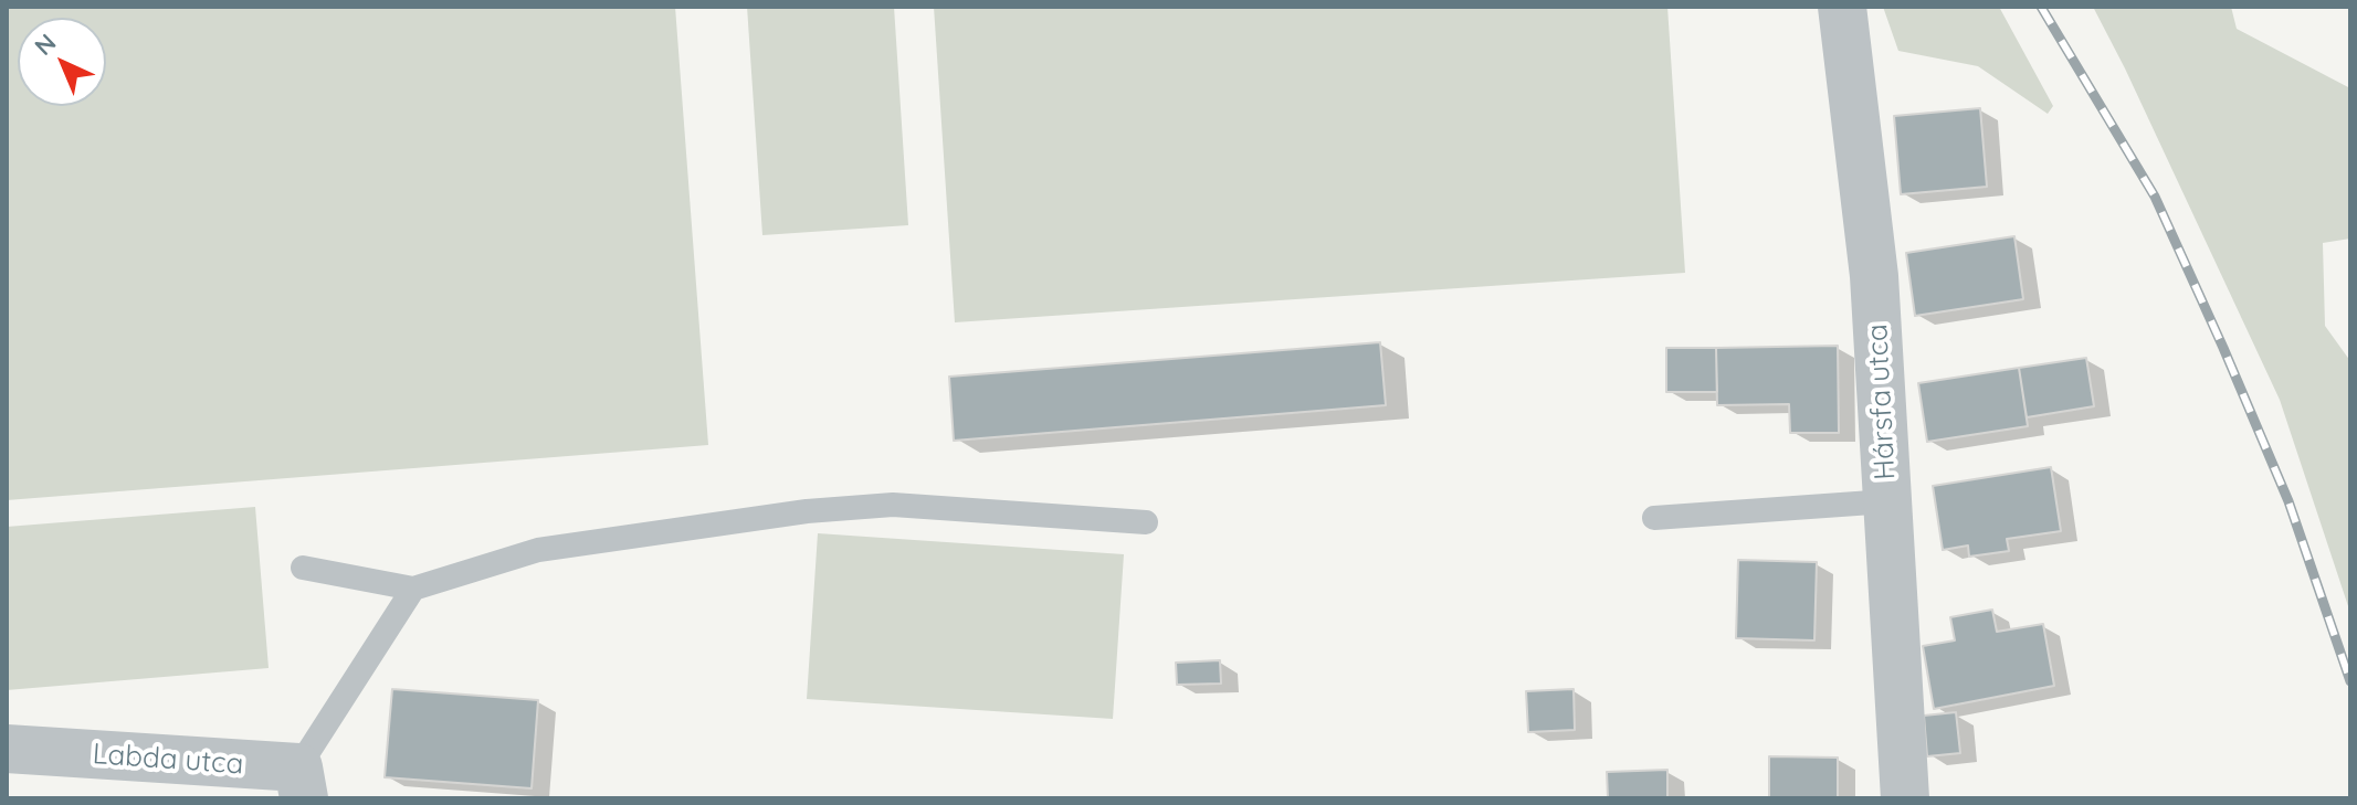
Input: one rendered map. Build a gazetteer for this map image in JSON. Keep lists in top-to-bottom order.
{
  "streets": {
    "street": ["Hársfa utca", "Labda utca"]
  },
  "north": "top left"
}
